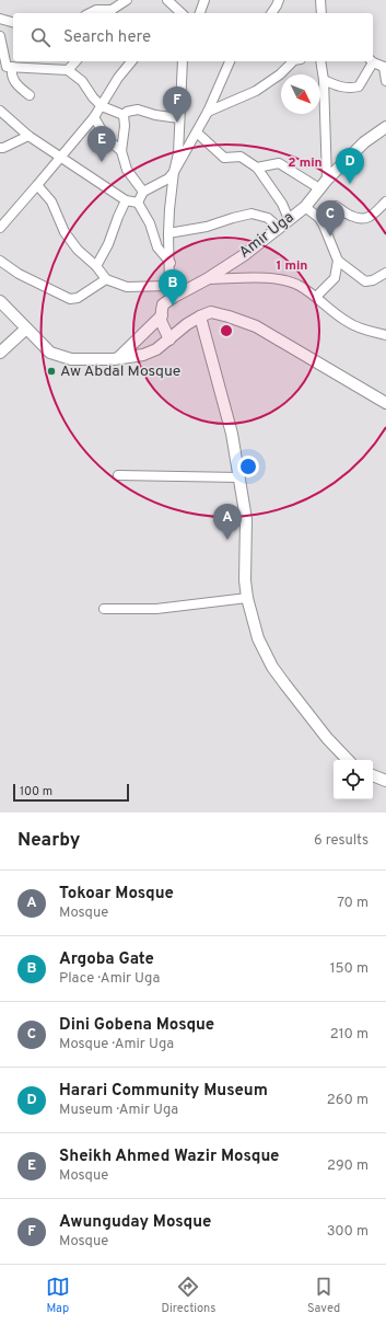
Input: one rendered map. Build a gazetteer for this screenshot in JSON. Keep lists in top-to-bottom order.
{
  "streets": {
    "street": ["Amir Uga"]
  },
  "places": ["Aw Abdal Mosque"],
  "scale_bar": "100 m",
  "north": "bottom right",
  "page": {
    "search": "Search here",
    "pins": [
      "F",
      "E",
      "D",
      "C",
      "B",
      "A"
    ],
    "scale": "100 m",
    "heading": ["Nearby", "6 results"],
    "list": [
      {
        "mark": "A",
        "name": "Tokoar Mosque",
        "note": "Mosque",
        "value": "70 m"
      },
      {
        "mark": "B",
        "name": "Argoba Gate",
        "note": "Place · Amir Uga",
        "value": "150 m"
      },
      {
        "mark": "C",
        "name": "Dini Gobena Mosque",
        "note": "Mosque · Amir Uga",
        "value": "210 m"
      },
      {
        "mark": "D",
        "name": "Harari Community Museum",
        "note": "Museum · Amir Uga",
        "value": "260 m"
      },
      {
        "mark": "E",
        "name": "Sheikh Ahmed Wazir Mosque",
        "note": "Mosque",
        "value": "290 m"
      },
      {
        "mark": "F",
        "name": "Awunguday Mosque",
        "note": "Mosque",
        "value": "300 m"
      }
    ],
    "nav": ["Map", "Directions", "Saved"]
  },
  "rings": ["2 min", "1 min"]
}
